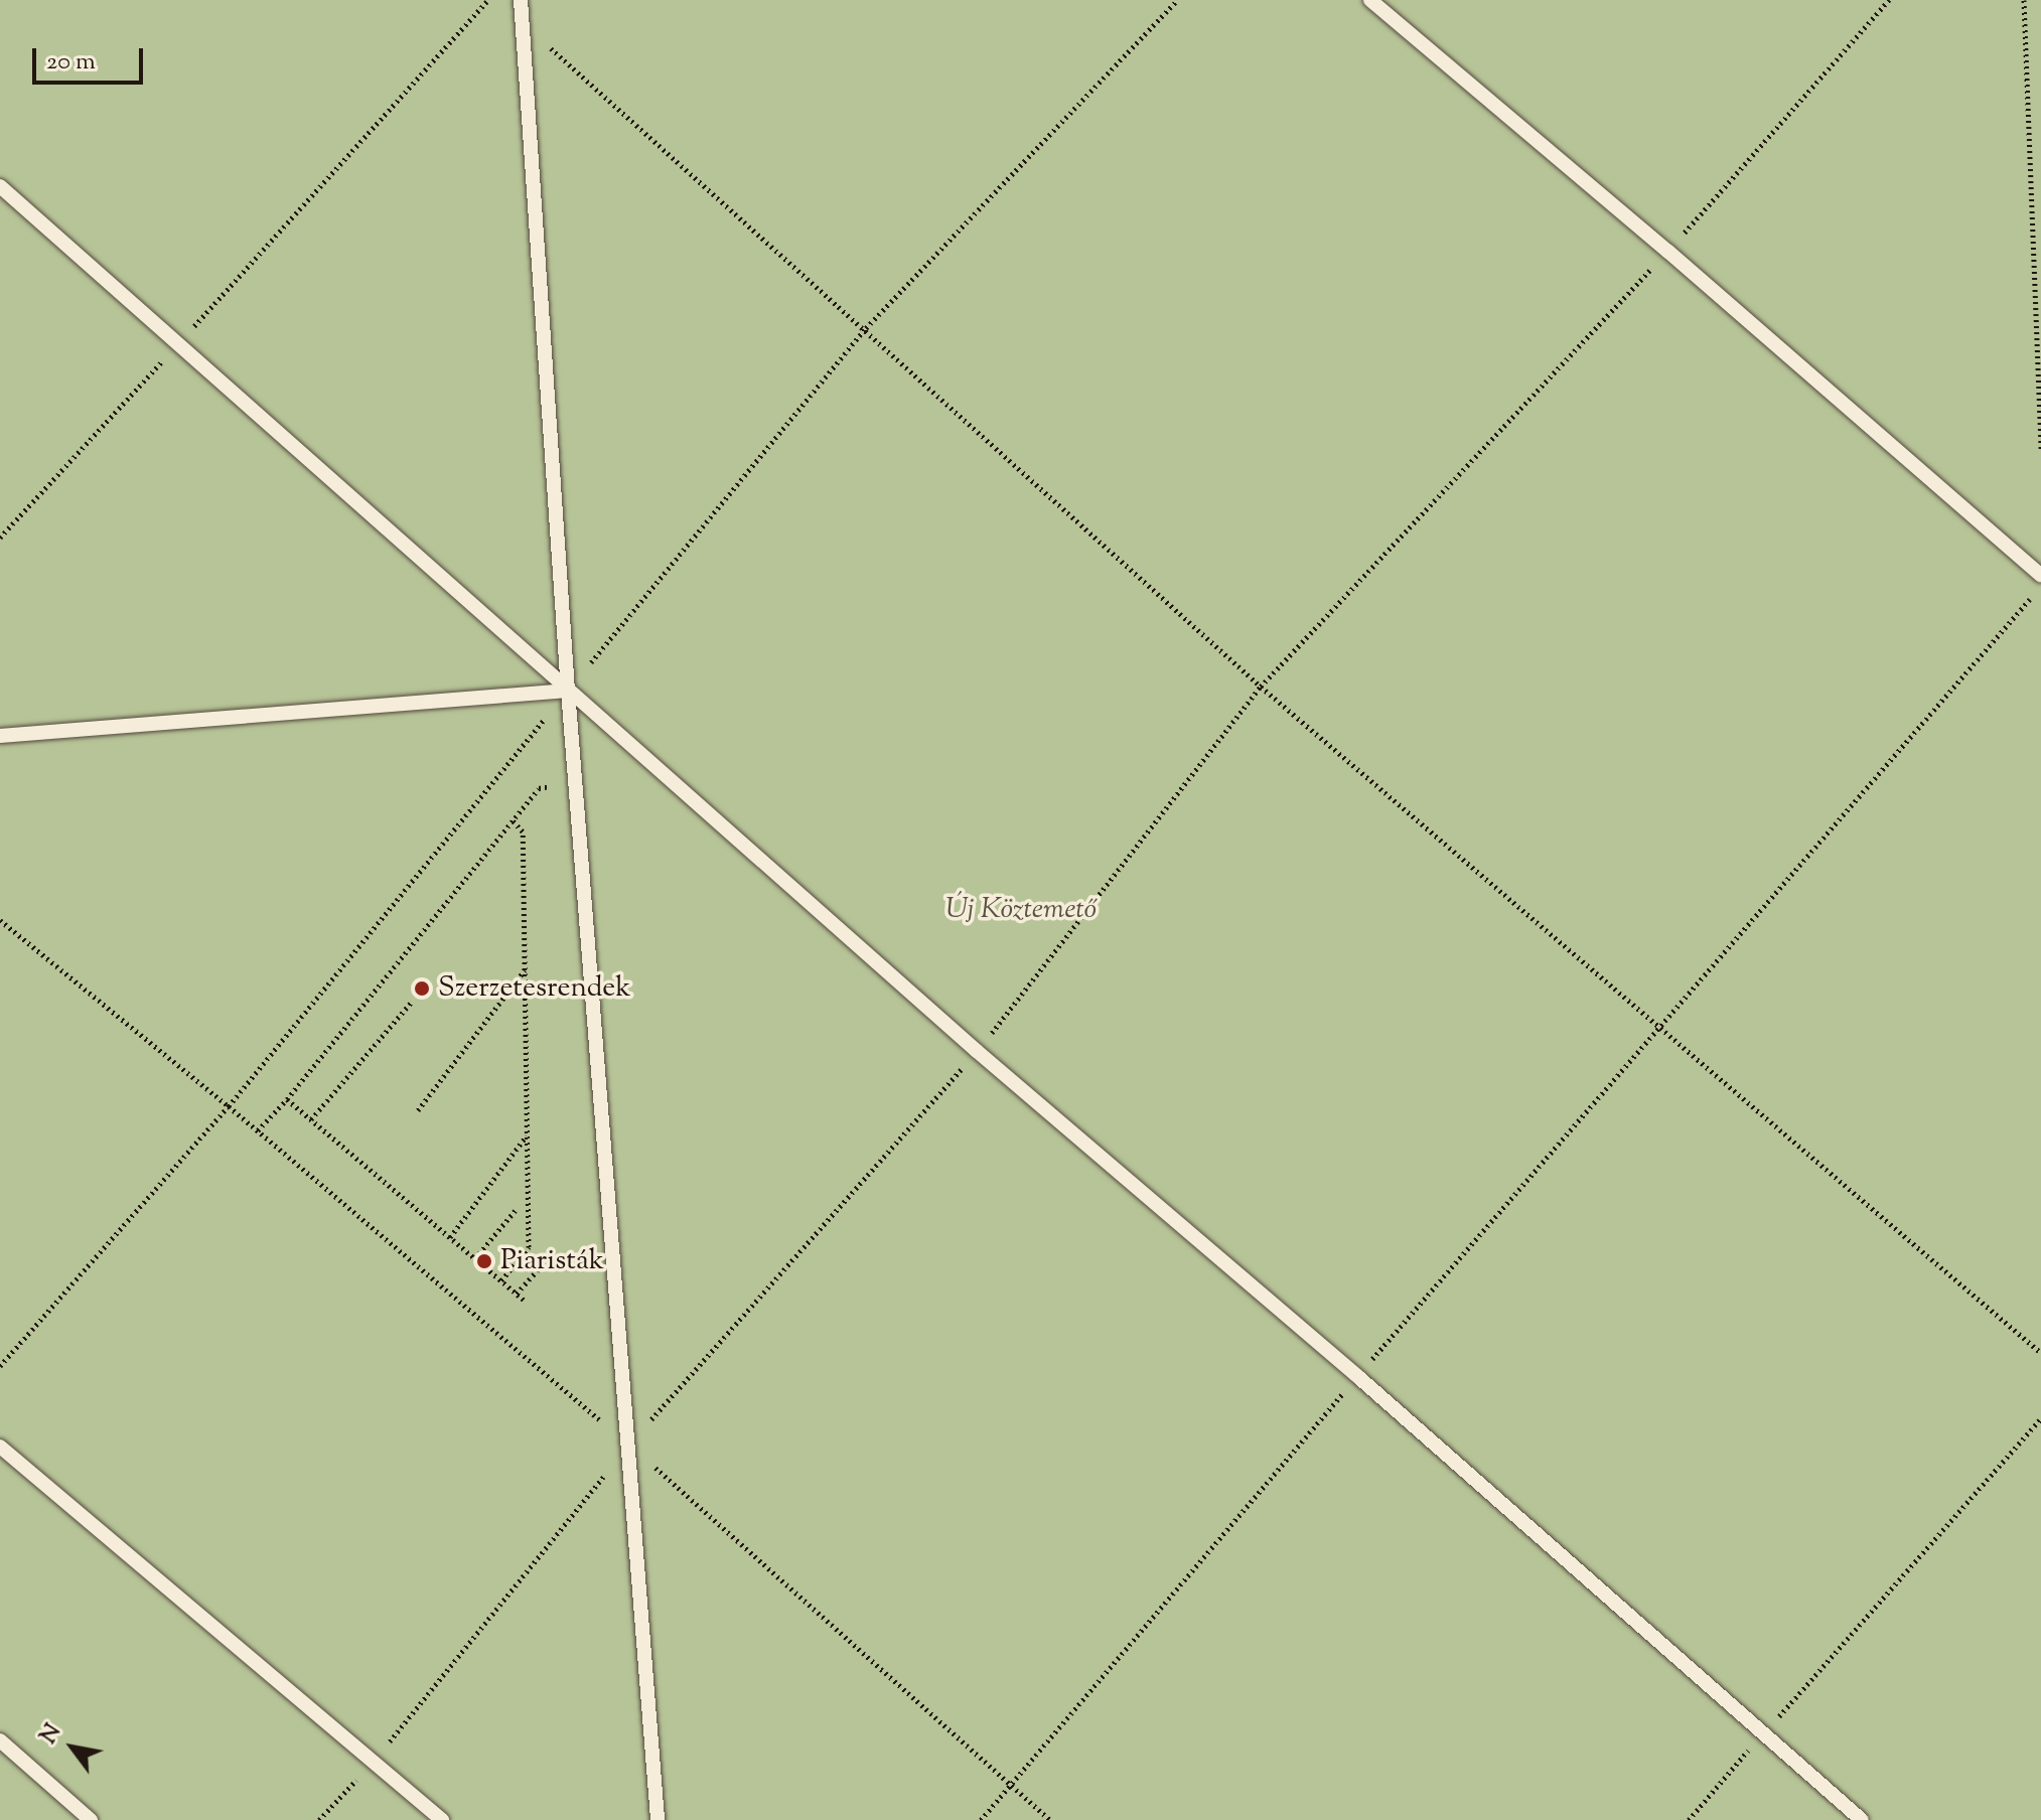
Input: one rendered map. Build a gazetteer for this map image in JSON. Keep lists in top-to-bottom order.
{
  "parks": ["Új Köztemető"],
  "places": ["Szerzetesrendek", "Piaristák"],
  "scale_bar": "20 m",
  "north": "top left"
}
